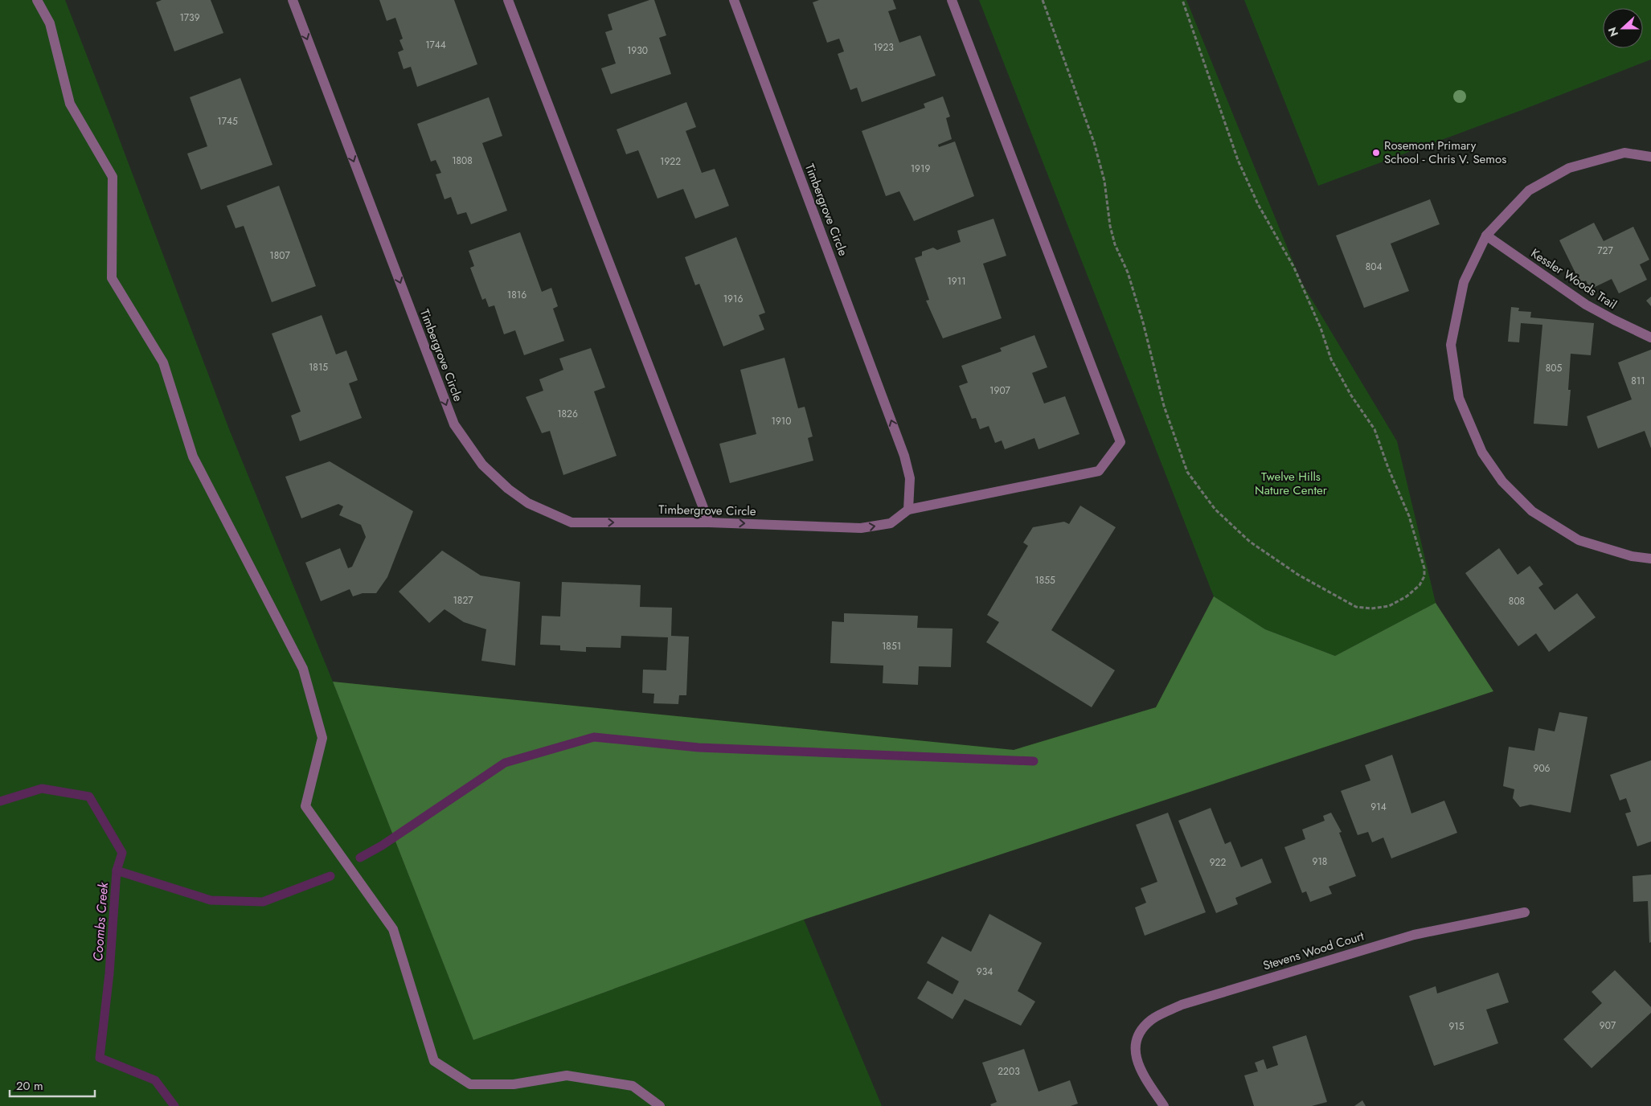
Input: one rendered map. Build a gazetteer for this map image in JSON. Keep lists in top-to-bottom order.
{
  "streets": {
    "street": ["Timbergrove Circle", "Kessler Woods Trail", "Stevens Wood Court"]
  },
  "water": ["Coombs Creek"],
  "parks": ["Twelve Hills Nature Center"],
  "places": ["Rosemont Primary School - Chris V. Semos"],
  "house_numbers": [
    "1739",
    "1744",
    "1923",
    "1930",
    "1745",
    "1808",
    "1922",
    "1919",
    "727",
    "1807",
    "804",
    "1911",
    "1816",
    "1916",
    "1815",
    "805",
    "811",
    "1907",
    "1826",
    "1910",
    "1855",
    "1827",
    "808",
    "1851",
    "906",
    "914",
    "918",
    "922",
    "934",
    "907",
    "915",
    "2203"
  ],
  "scale_bar": "20 m",
  "north": "left"
}
